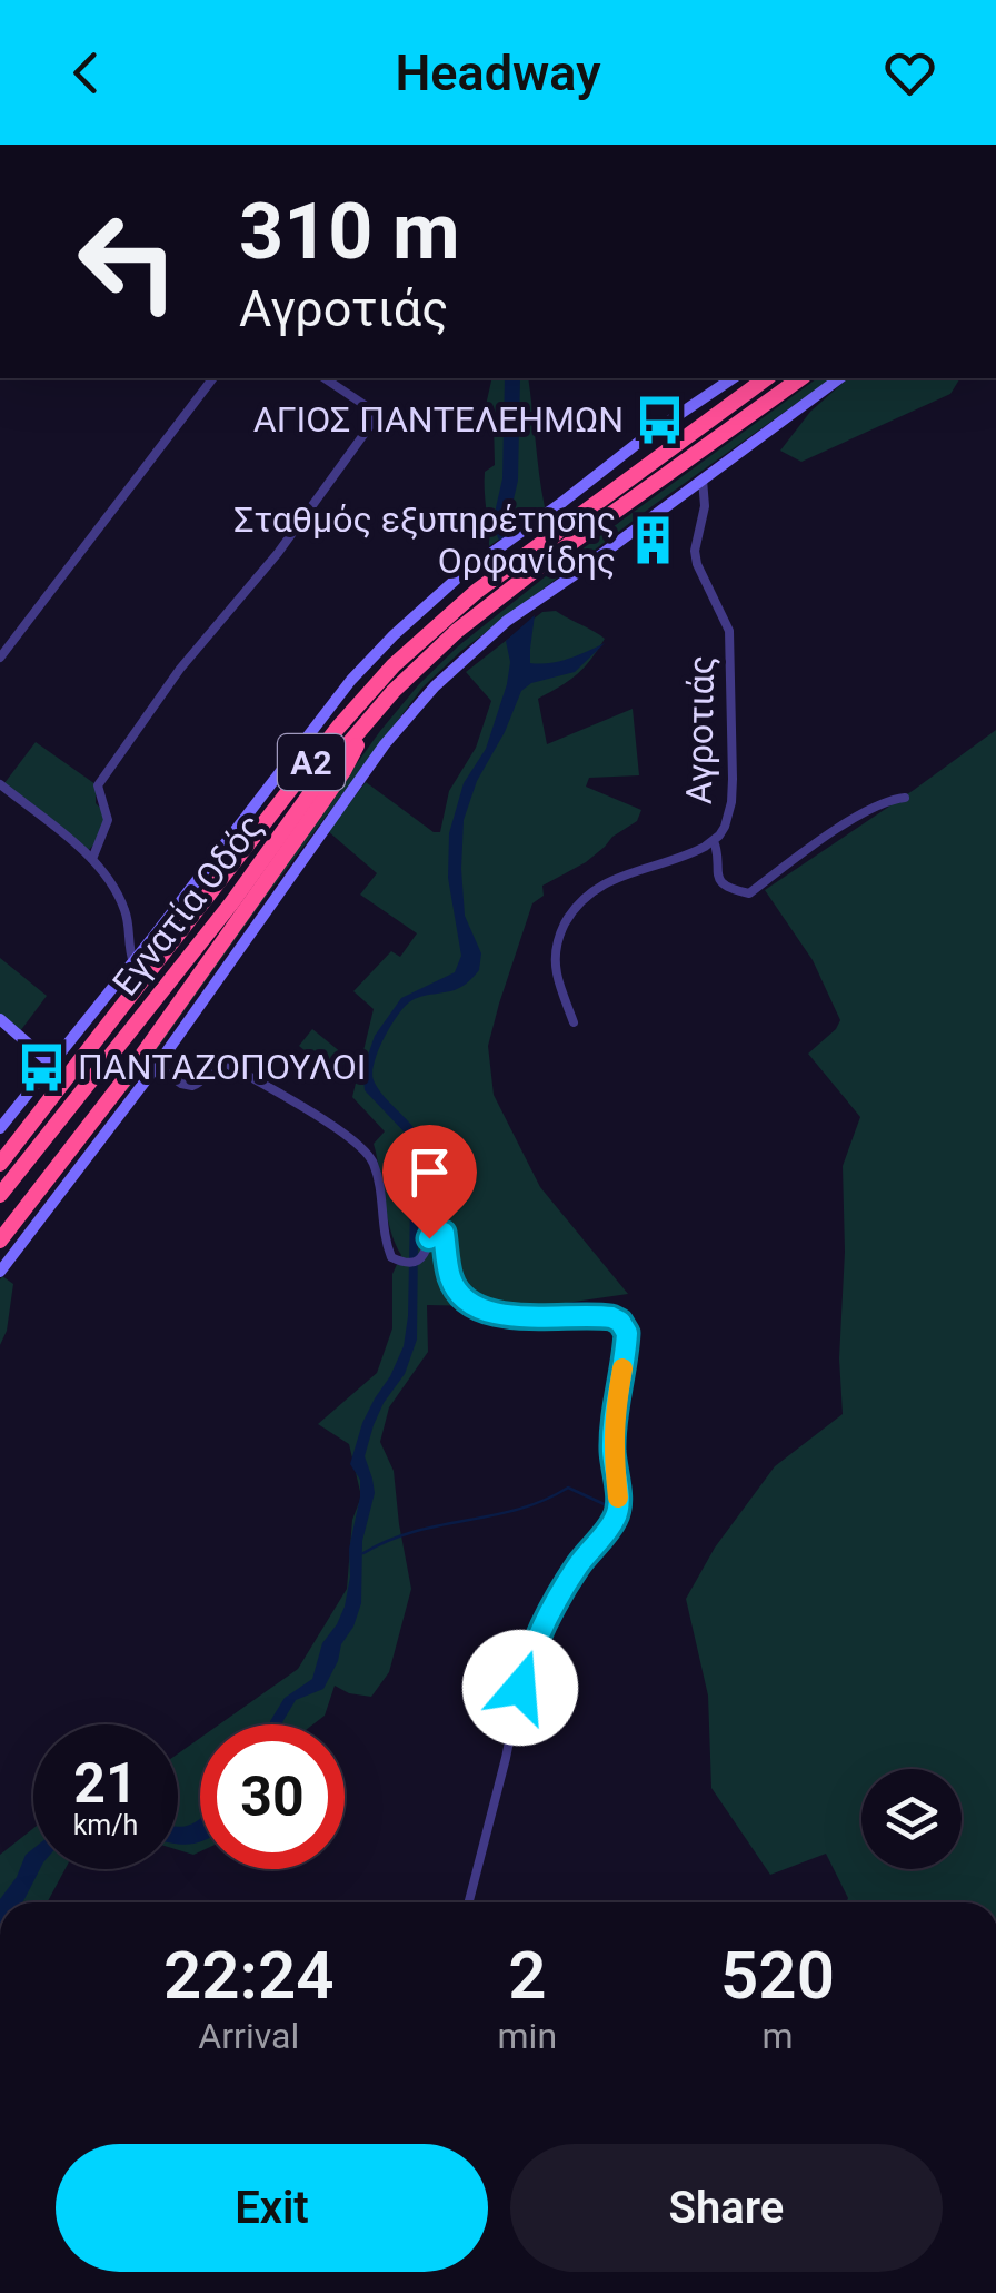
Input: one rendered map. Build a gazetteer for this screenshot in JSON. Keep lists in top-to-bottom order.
{
  "streets": {
    "highway": ["Α2", "Εγνατία Οδός"],
    "street": ["Αγροτιάς"]
  },
  "places": {
    "bus stop": ["ΑΓΙΟΣ ΠΑΝΤΕΛΕΗΜΩΝ", "ΠΑΝΤΑΖΟΠΟΥΛΟΙ"],
    "building": ["Σταθμός εξυπηρέτησης Ορφανίδης"]
  },
  "page": {
    "header": "Headway",
    "turn": ["310 m", "Αγροτιάς"],
    "speed": "21 km/h",
    "limit": "30",
    "eta": [
      "22:24",
      "Arrival",
      "2",
      "min",
      "520",
      "m"
    ],
    "buttons": ["Exit", "Share"]
  }
}
